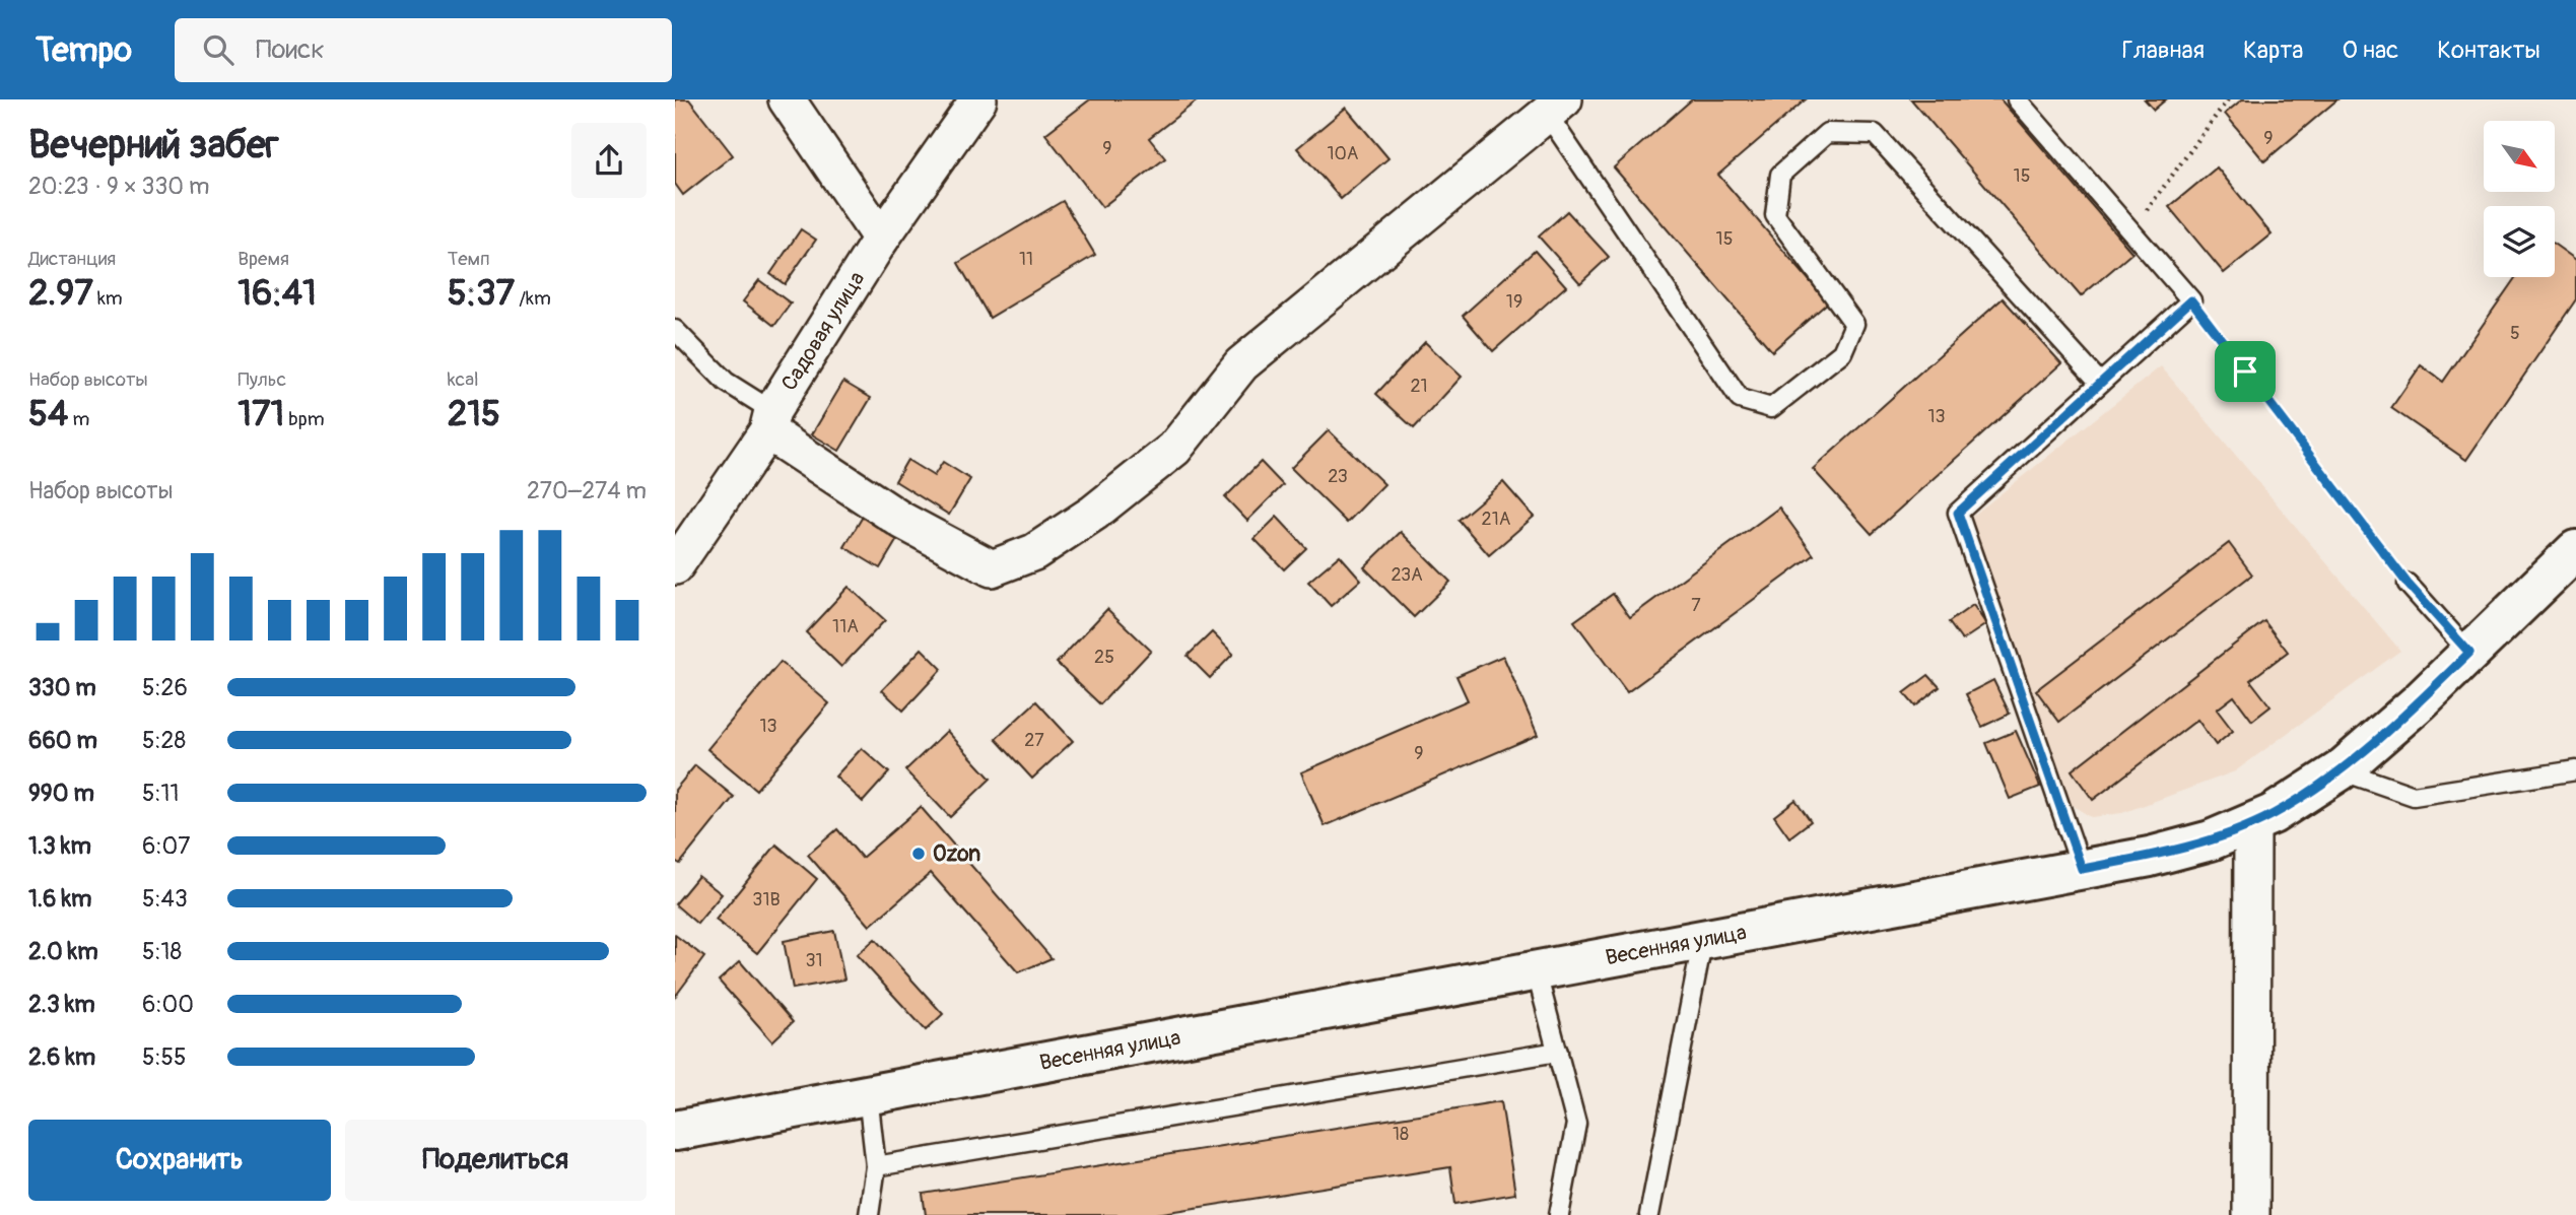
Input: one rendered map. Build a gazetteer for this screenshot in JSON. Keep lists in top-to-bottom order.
{
  "streets": {
    "street": ["Садовая улица", "Весенняя улица"]
  },
  "places": ["Ozon"],
  "house_numbers": [
    "9",
    "9",
    "10А",
    "15",
    "15",
    "11",
    "19",
    "5",
    "21",
    "13",
    "23",
    "21А",
    "23А",
    "7",
    "11А",
    "25",
    "13",
    "27",
    "9",
    "31В",
    "31",
    "18"
  ],
  "north": "bottom right",
  "page": {
    "header": "Tempo",
    "search": "Поиск",
    "nav": [
      "Главная",
      "Карта",
      "О нас",
      "Контакты"
    ],
    "heading": ["Вечерний забег", "20:23 · 9 × 330 m"],
    "stats": [
      ["Дистанция", "2.97 km"],
      ["Время", "16:41"],
      ["Темп", "5:37 /km"],
      ["Набор высоты", "54 m"],
      ["Пульс", "171 bpm"],
      ["kcal", "215"]
    ],
    "chart": ["Набор высоты", "270–274 m"],
    "list": [
      {
        "name": "330 m",
        "note": "5:26"
      },
      {
        "name": "660 m",
        "note": "5:28"
      },
      {
        "name": "990 m",
        "note": "5:11"
      },
      {
        "name": "1.3 km",
        "note": "6:07"
      },
      {
        "name": "1.6 km",
        "note": "5:43"
      },
      {
        "name": "2.0 km",
        "note": "5:18"
      },
      {
        "name": "2.3 km",
        "note": "6:00"
      },
      {
        "name": "2.6 km",
        "note": "5:55"
      }
    ],
    "buttons": ["Сохранить", "Поделиться"]
  }
}
